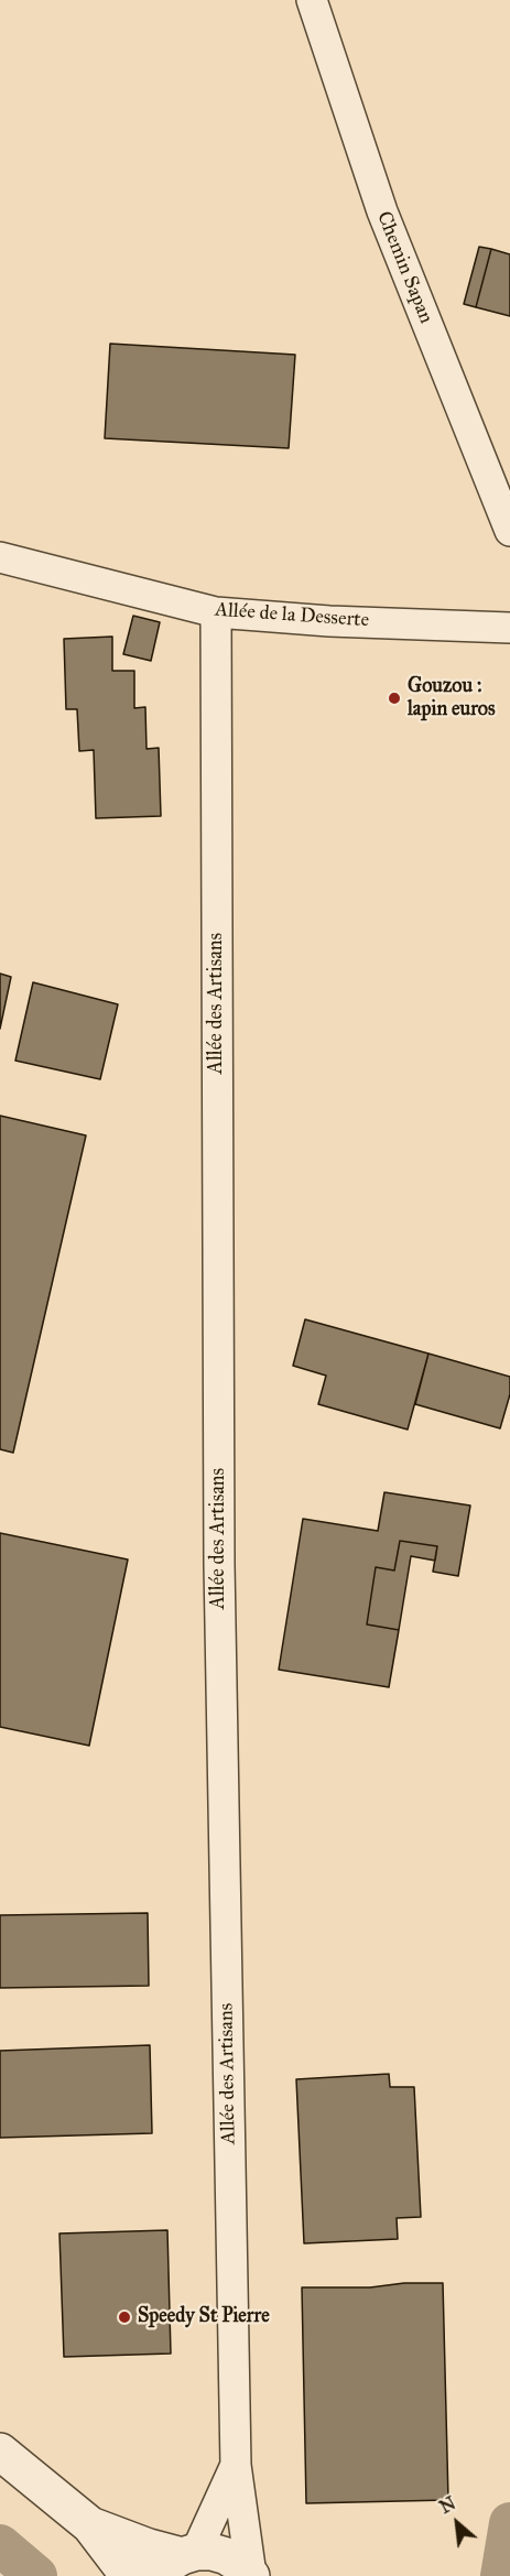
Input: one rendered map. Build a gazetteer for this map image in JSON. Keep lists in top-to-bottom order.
{
  "streets": {
    "street": ["Chemin Sapan", "Allée de la Desserte", "Allée des Artisans"]
  },
  "crossings": [
    ["Allée de la Desserte", "Allée des Artisans"]
  ],
  "places": ["Gouzou : lapin euros", "Speedy St Pierre"],
  "north": "top left"
}
